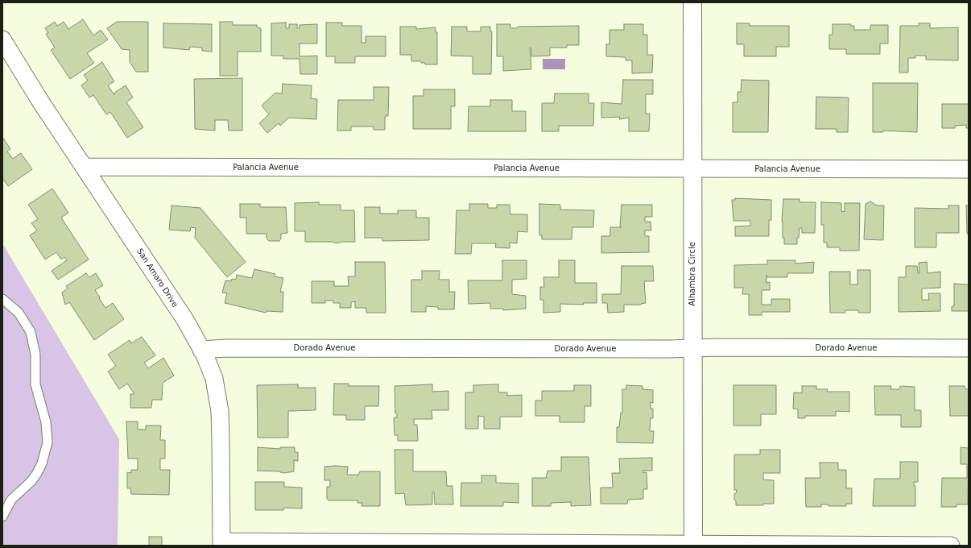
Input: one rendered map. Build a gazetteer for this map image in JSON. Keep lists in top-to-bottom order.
{
  "streets": {
    "street": [
      "Palancia Avenue",
      "Alhambra Circle",
      "San Amaro Drive",
      "Dorado Avenue"
    ]
  },
  "crossings": [
    ["Palancia Avenue", "Alhambra Circle"],
    ["Palancia Avenue", "San Amaro Drive"],
    ["Alhambra Circle", "Dorado Avenue"],
    ["San Amaro Drive", "Dorado Avenue"]
  ]
}
